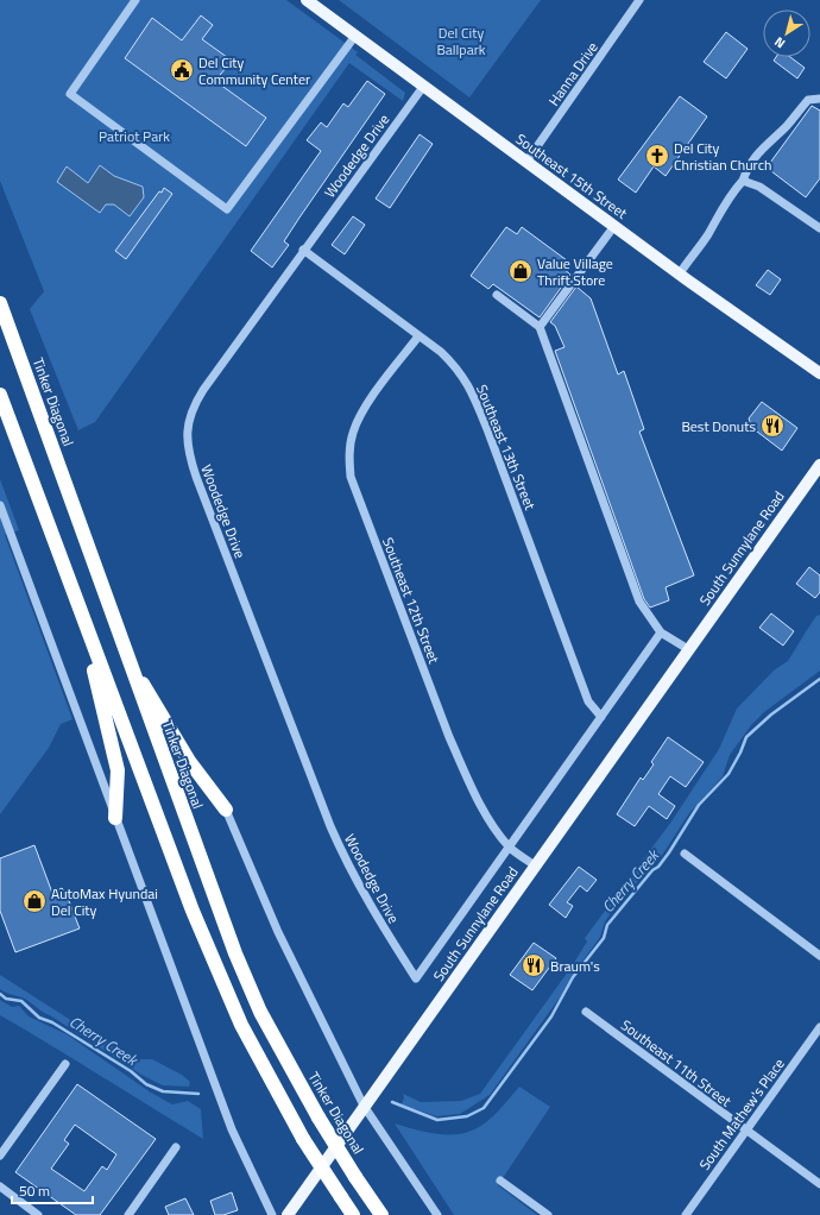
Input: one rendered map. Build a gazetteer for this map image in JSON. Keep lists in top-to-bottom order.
{
  "streets": {
    "highway": ["Tinker Diagonal"],
    "main road": ["Southeast 15th Street", "South Sunnylane Road"],
    "street": [
      "Hanna Drive",
      "Woodedge Drive",
      "Southeast 13th Street",
      "Southeast 12th Street",
      "Southeast 11th Street",
      "South Mathew's Place"
    ]
  },
  "crossings": [
    ["Hanna Drive", "Southeast 15th Street"],
    ["Woodedge Drive", "Southeast 15th Street"],
    ["Woodedge Drive", "Southeast 13th Street"],
    ["Woodedge Drive", "South Sunnylane Road"],
    ["Tinker Diagonal", "South Sunnylane Road"],
    ["Southeast 13th Street", "South Sunnylane Road"],
    ["Southeast 13th Street", "Southeast 12th Street"],
    ["South Sunnylane Road", "Southeast 12th Street"],
    ["Southeast 11th Street", "South Mathew's Place"]
  ],
  "water": ["Cherry Creek"],
  "parks": ["Del City Ballpark", "Patriot Park"],
  "places": {
    "public building": ["Del City Community Center"],
    "church": ["Del City Christian Church"],
    "shop": ["Value Village Thrift Store", "AutoMax Hyundai Del City"],
    "restaurant": ["Best Donuts", "Braum's"]
  },
  "scale_bar": "50 m",
  "north": "bottom left"
}
